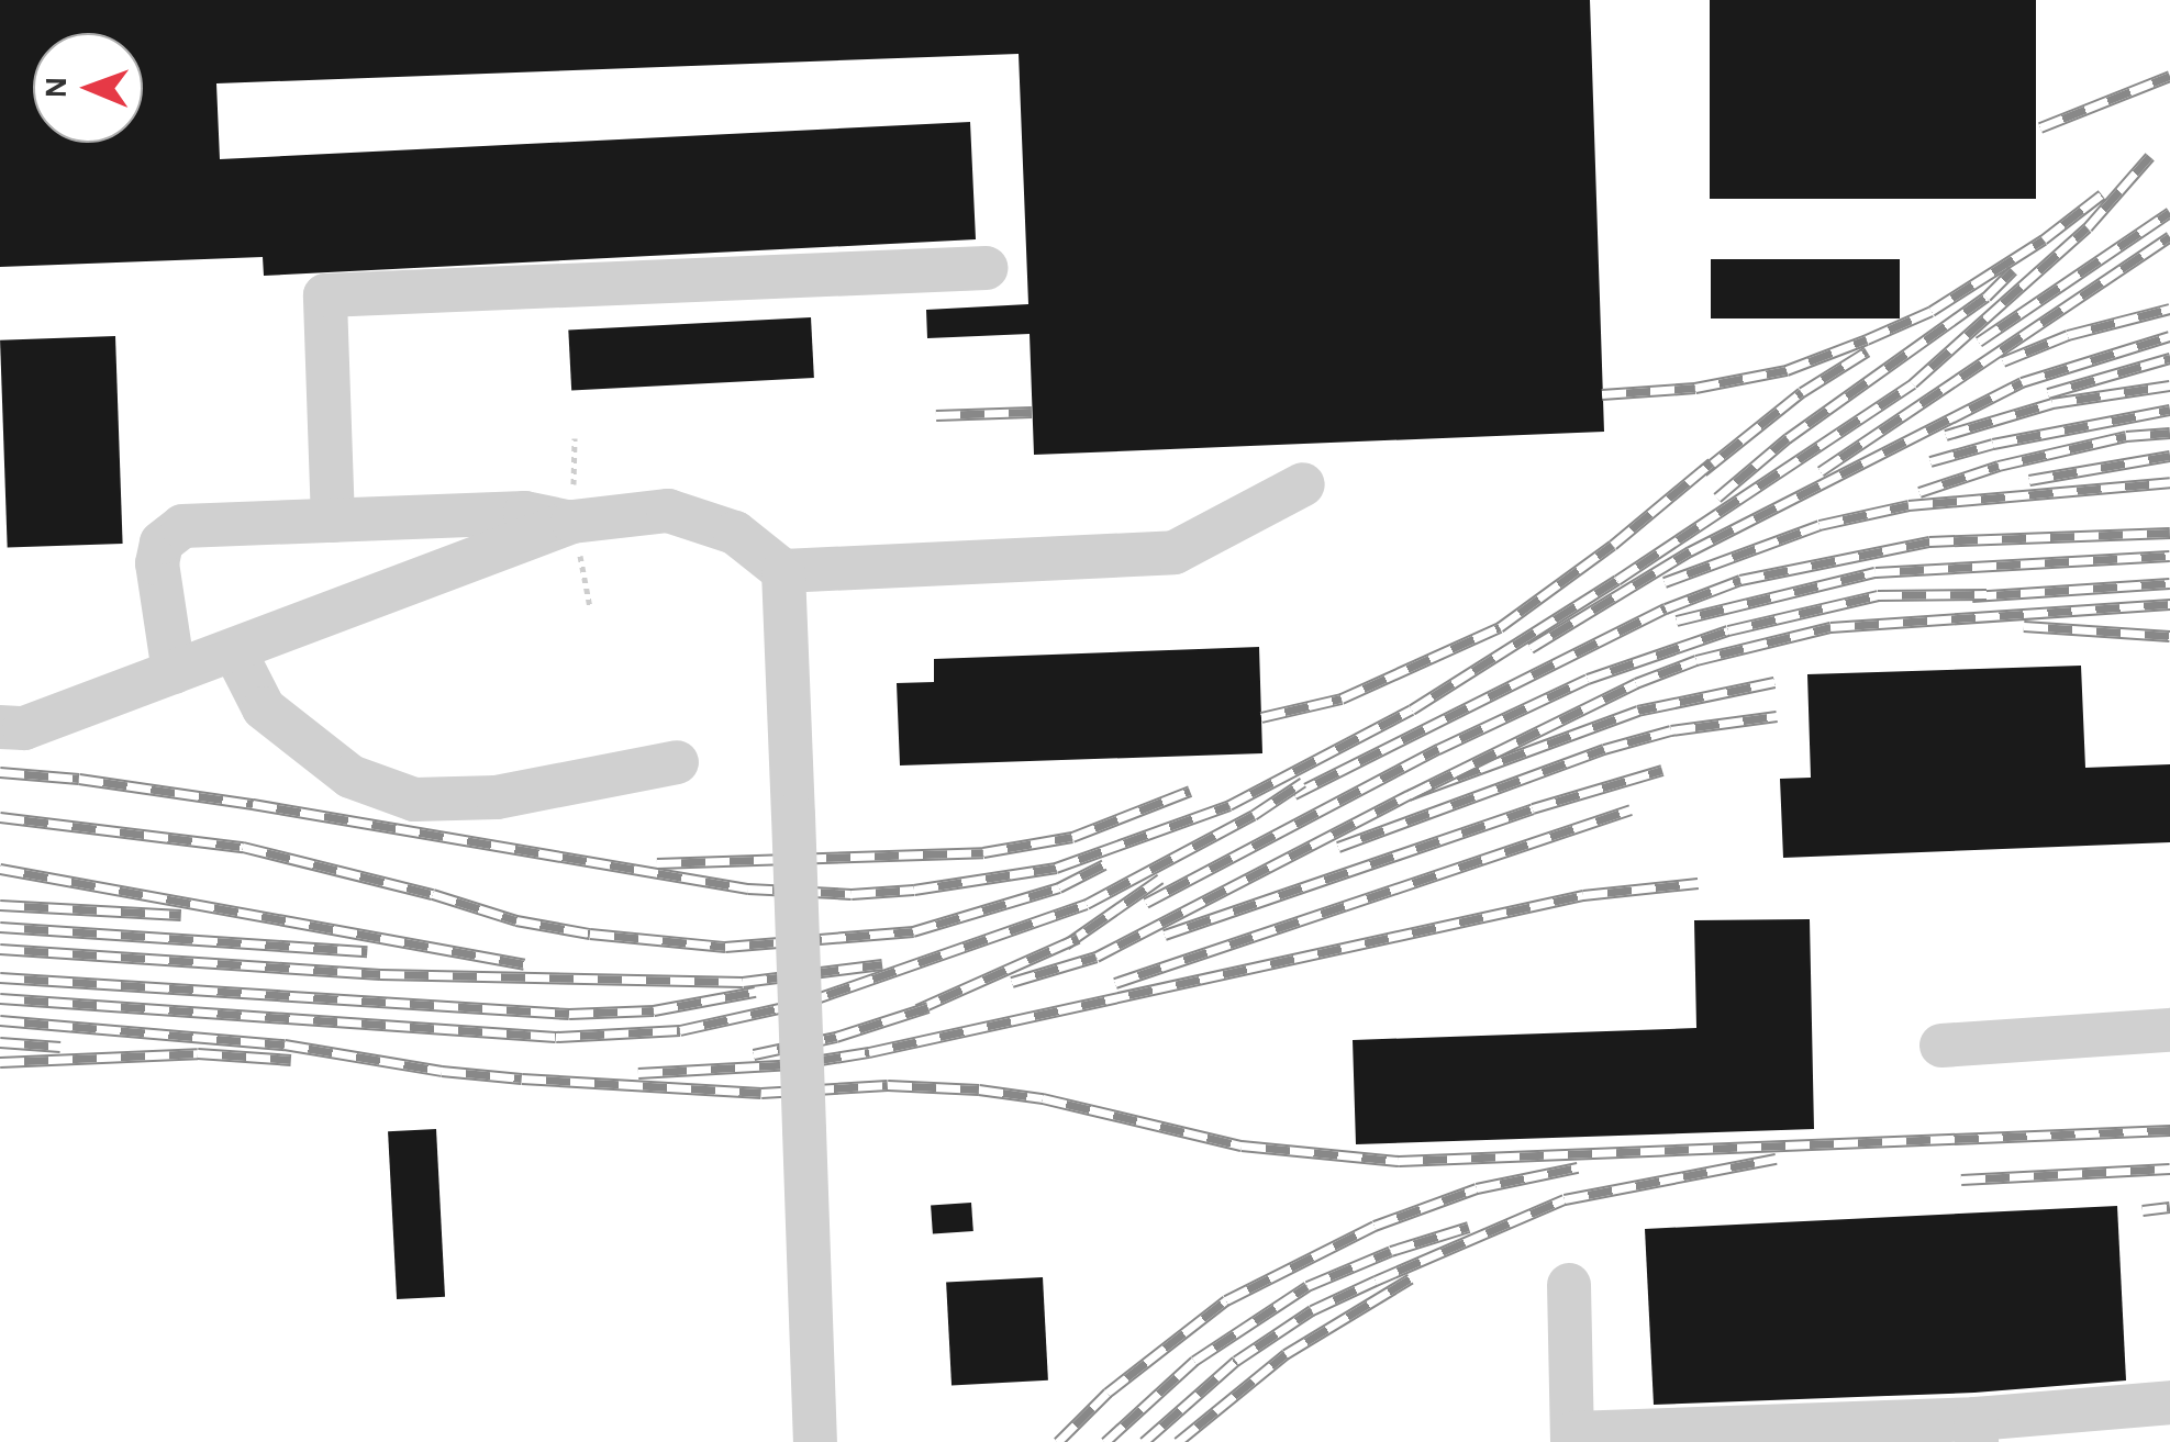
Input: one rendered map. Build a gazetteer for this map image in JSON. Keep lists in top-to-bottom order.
{
  "north": "left"
}
